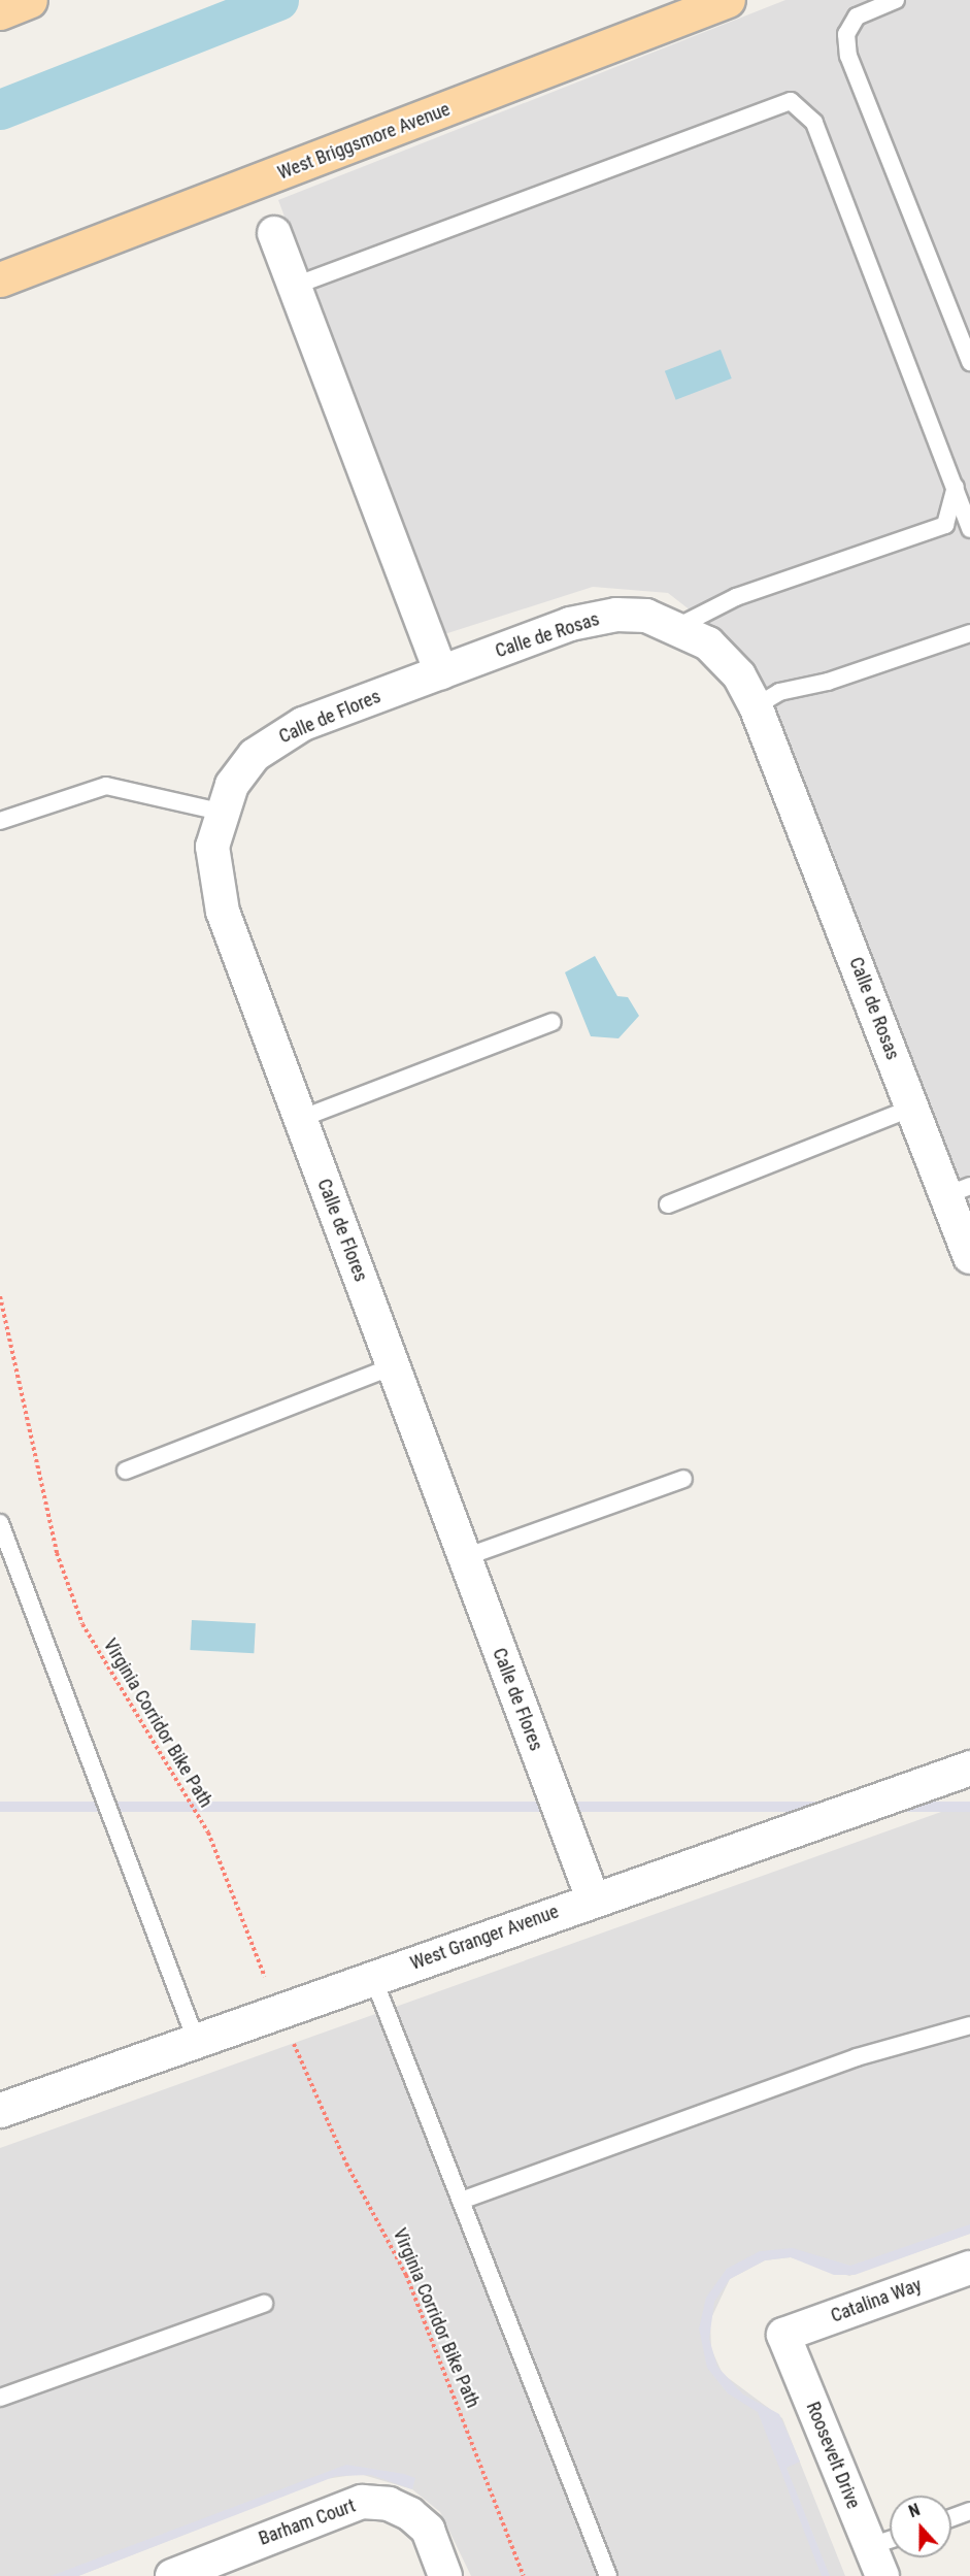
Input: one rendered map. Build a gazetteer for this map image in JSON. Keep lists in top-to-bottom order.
{
  "streets": {
    "main road": ["West Briggsmore Avenue"],
    "street": [
      "Calle de Rosas",
      "Calle de Flores",
      "West Granger Avenue",
      "Catalina Way",
      "Roosevelt Drive",
      "Barham Court"
    ],
    "path": ["Virginia Corridor Bike Path"]
  },
  "crossings": [
    ["Calle de Rosas", "Calle de Flores"],
    ["Calle de Flores", "West Granger Avenue"],
    ["Catalina Way", "Roosevelt Drive"]
  ],
  "north": "top"
}
